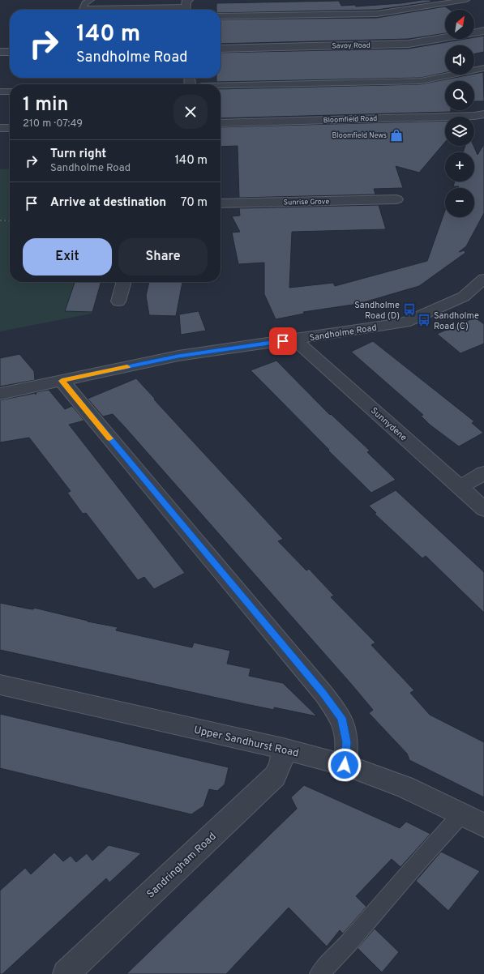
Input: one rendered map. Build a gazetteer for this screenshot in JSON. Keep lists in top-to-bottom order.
{
  "streets": {
    "street": [
      "Savoy Road",
      "Bloomfield Road",
      "Sunrise Grove",
      "Sandholme Road",
      "Sunnydene",
      "Upper Sandhurst Road",
      "Sandringham Road"
    ]
  },
  "crossings": [
    ["Sandholme Road", "Sunnydene"],
    ["Upper Sandhurst Road", "Sandringham Road"]
  ],
  "places": {
    "shop": ["Bloomfield News"],
    "bus stop": ["Sandholme Road (D)", "Sandholme Road (C)"]
  },
  "north": "top right",
  "page": {
    "map_buttons": ["+", "−"],
    "turn": ["140 m", "Sandholme Road"],
    "heading": ["1 min", "210 m · 07:49"],
    "list": [
      {
        "name": "Turn right",
        "note": "Sandholme Road",
        "value": "140 m"
      },
      {
        "name": "Arrive at destination",
        "value": "70 m"
      }
    ],
    "buttons": ["Exit", "Share"]
  }
}
